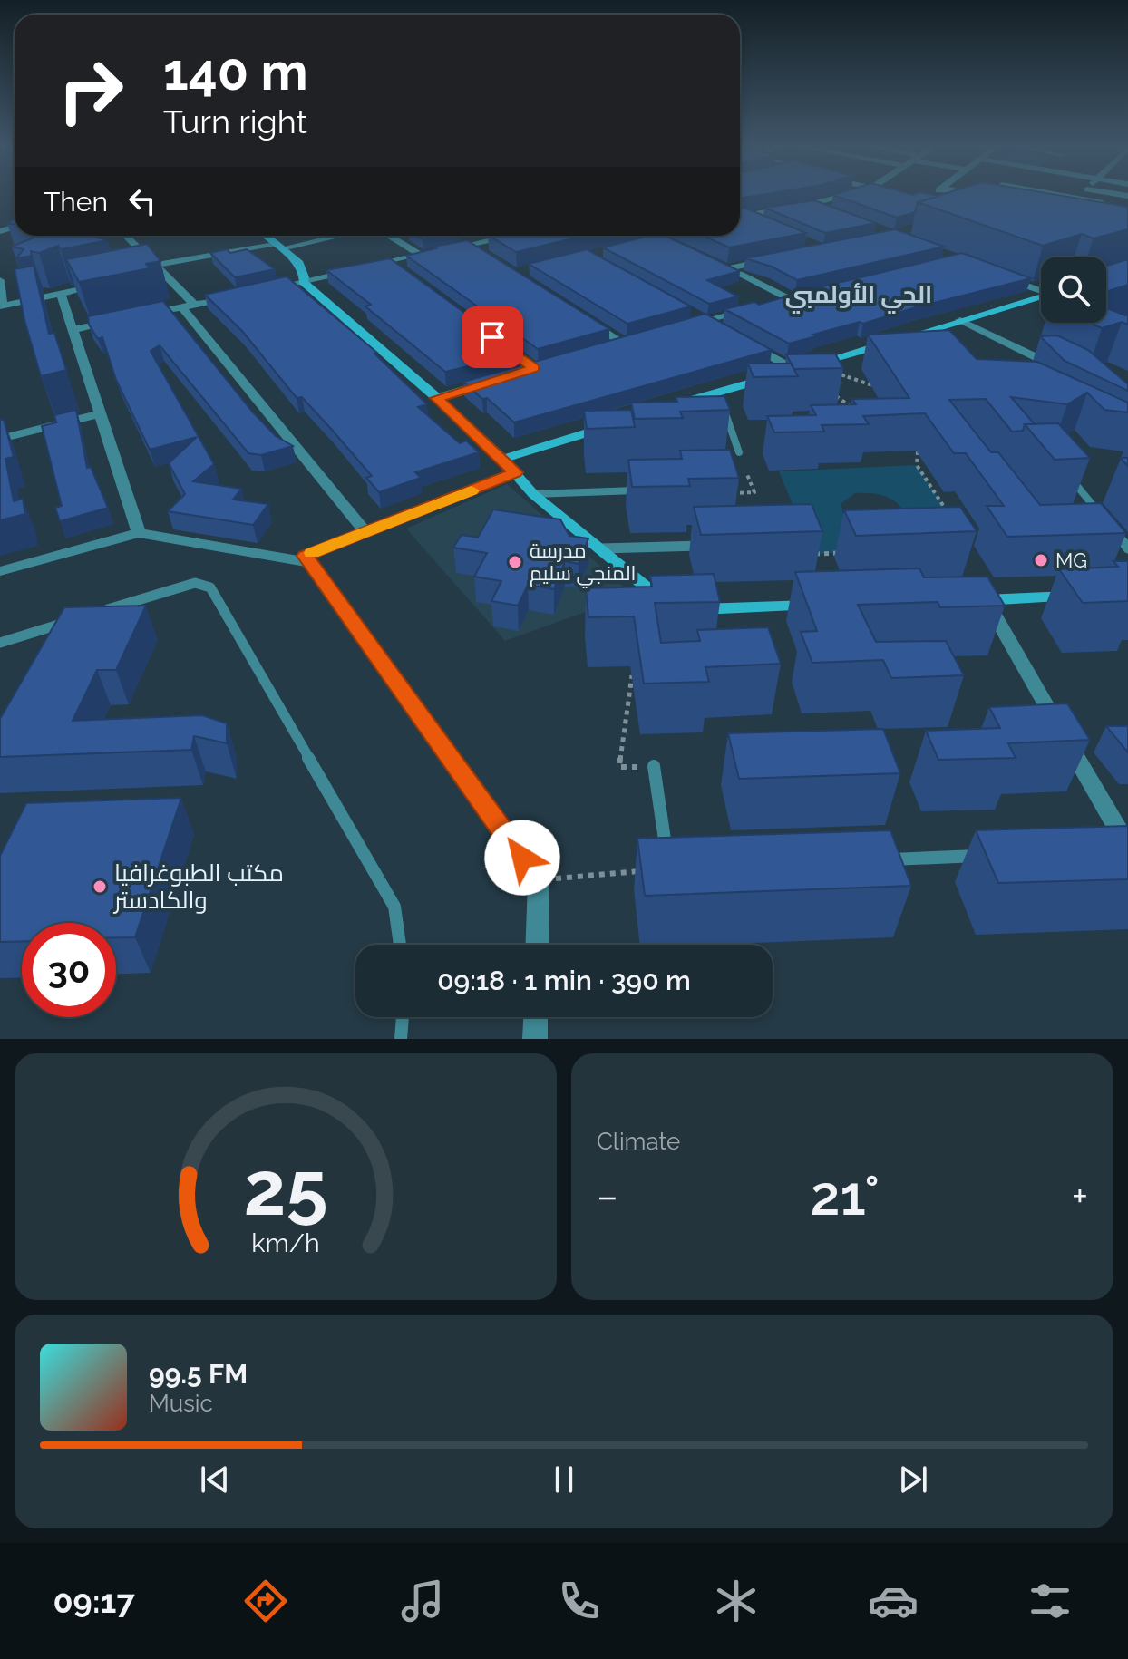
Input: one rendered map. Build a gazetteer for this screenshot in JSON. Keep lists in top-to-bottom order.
{
  "districts": ["الحي الأولمبي"],
  "places": ["MG", "مدرسة المنجي سليم", "مكتب الطبوغرافيا والكادستر"],
  "page": {
    "turn": ["140 m", "Turn right"],
    "then": "Then",
    "limit": "30",
    "trip": "09:18 · 1 min · 390 m",
    "tile": "Climate",
    "heat": ["−", "21°", "+"],
    "song": ["99.5 FM", "Music"],
    "tabs": "09:17",
    "gauge": ["25", "km/h"]
  }
}
